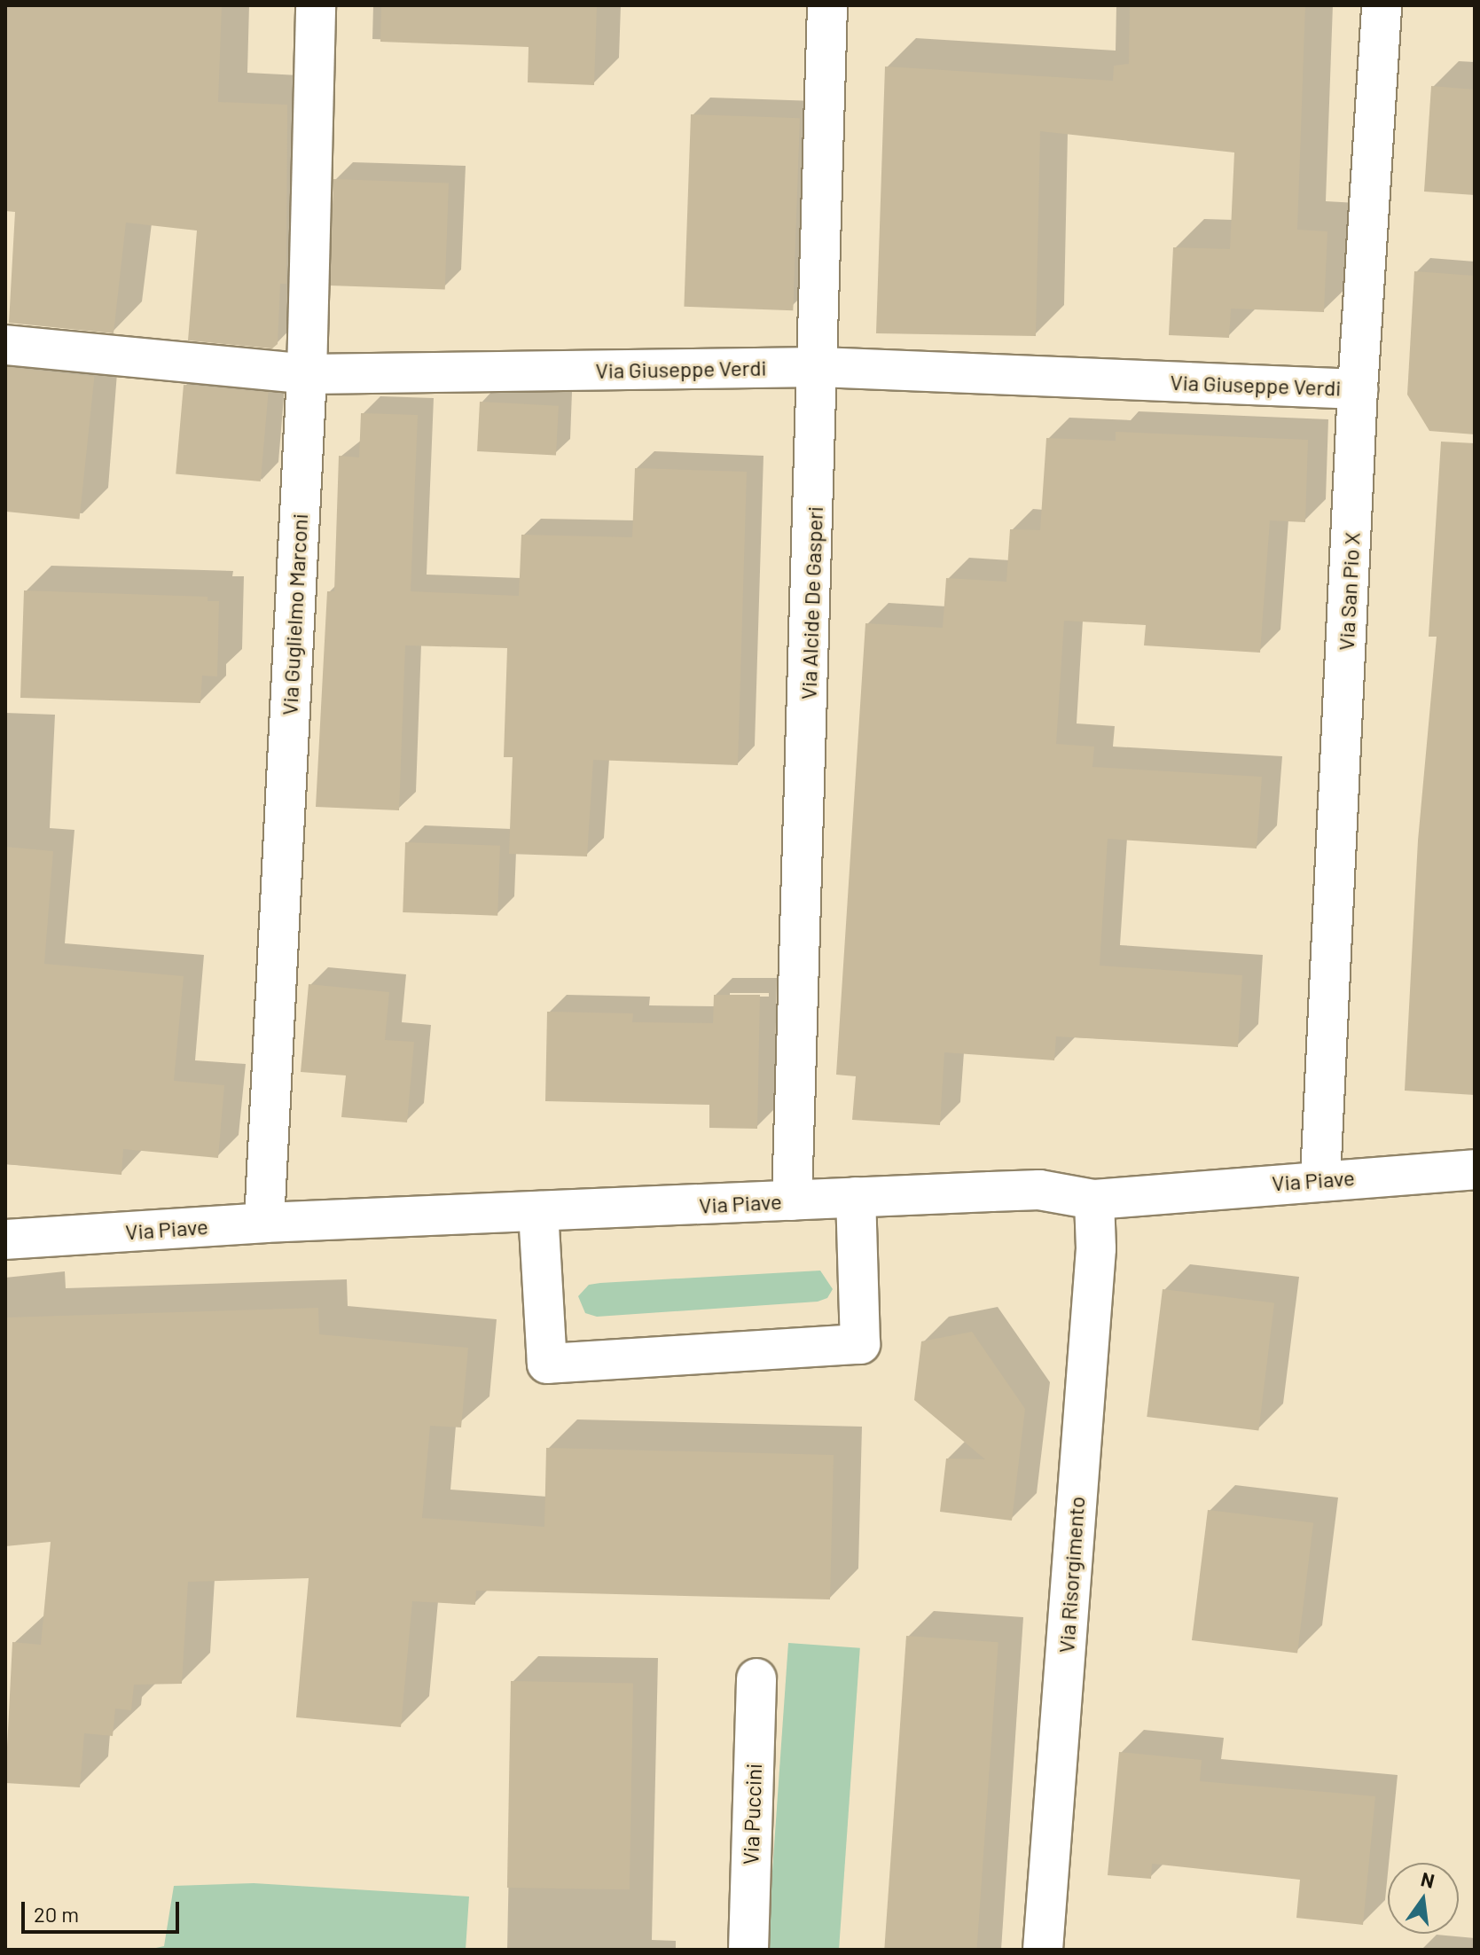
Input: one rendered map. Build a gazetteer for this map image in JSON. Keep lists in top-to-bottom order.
{
  "streets": {
    "street": [
      "Via Giuseppe Verdi",
      "Via San Pio X",
      "Via Alcide De Gasperi",
      "Via Guglielmo Marconi",
      "Via Piave",
      "Via Risorgimento",
      "Via Puccini"
    ]
  },
  "crossings": [
    ["Via Giuseppe Verdi", "Via San Pio X"],
    ["Via Giuseppe Verdi", "Via Alcide De Gasperi"],
    ["Via Giuseppe Verdi", "Via Guglielmo Marconi"],
    ["Via San Pio X", "Via Piave"],
    ["Via Alcide De Gasperi", "Via Piave"],
    ["Via Guglielmo Marconi", "Via Piave"],
    ["Via Piave", "Via Risorgimento"]
  ],
  "scale_bar": "20 m",
  "north": "top"
}
